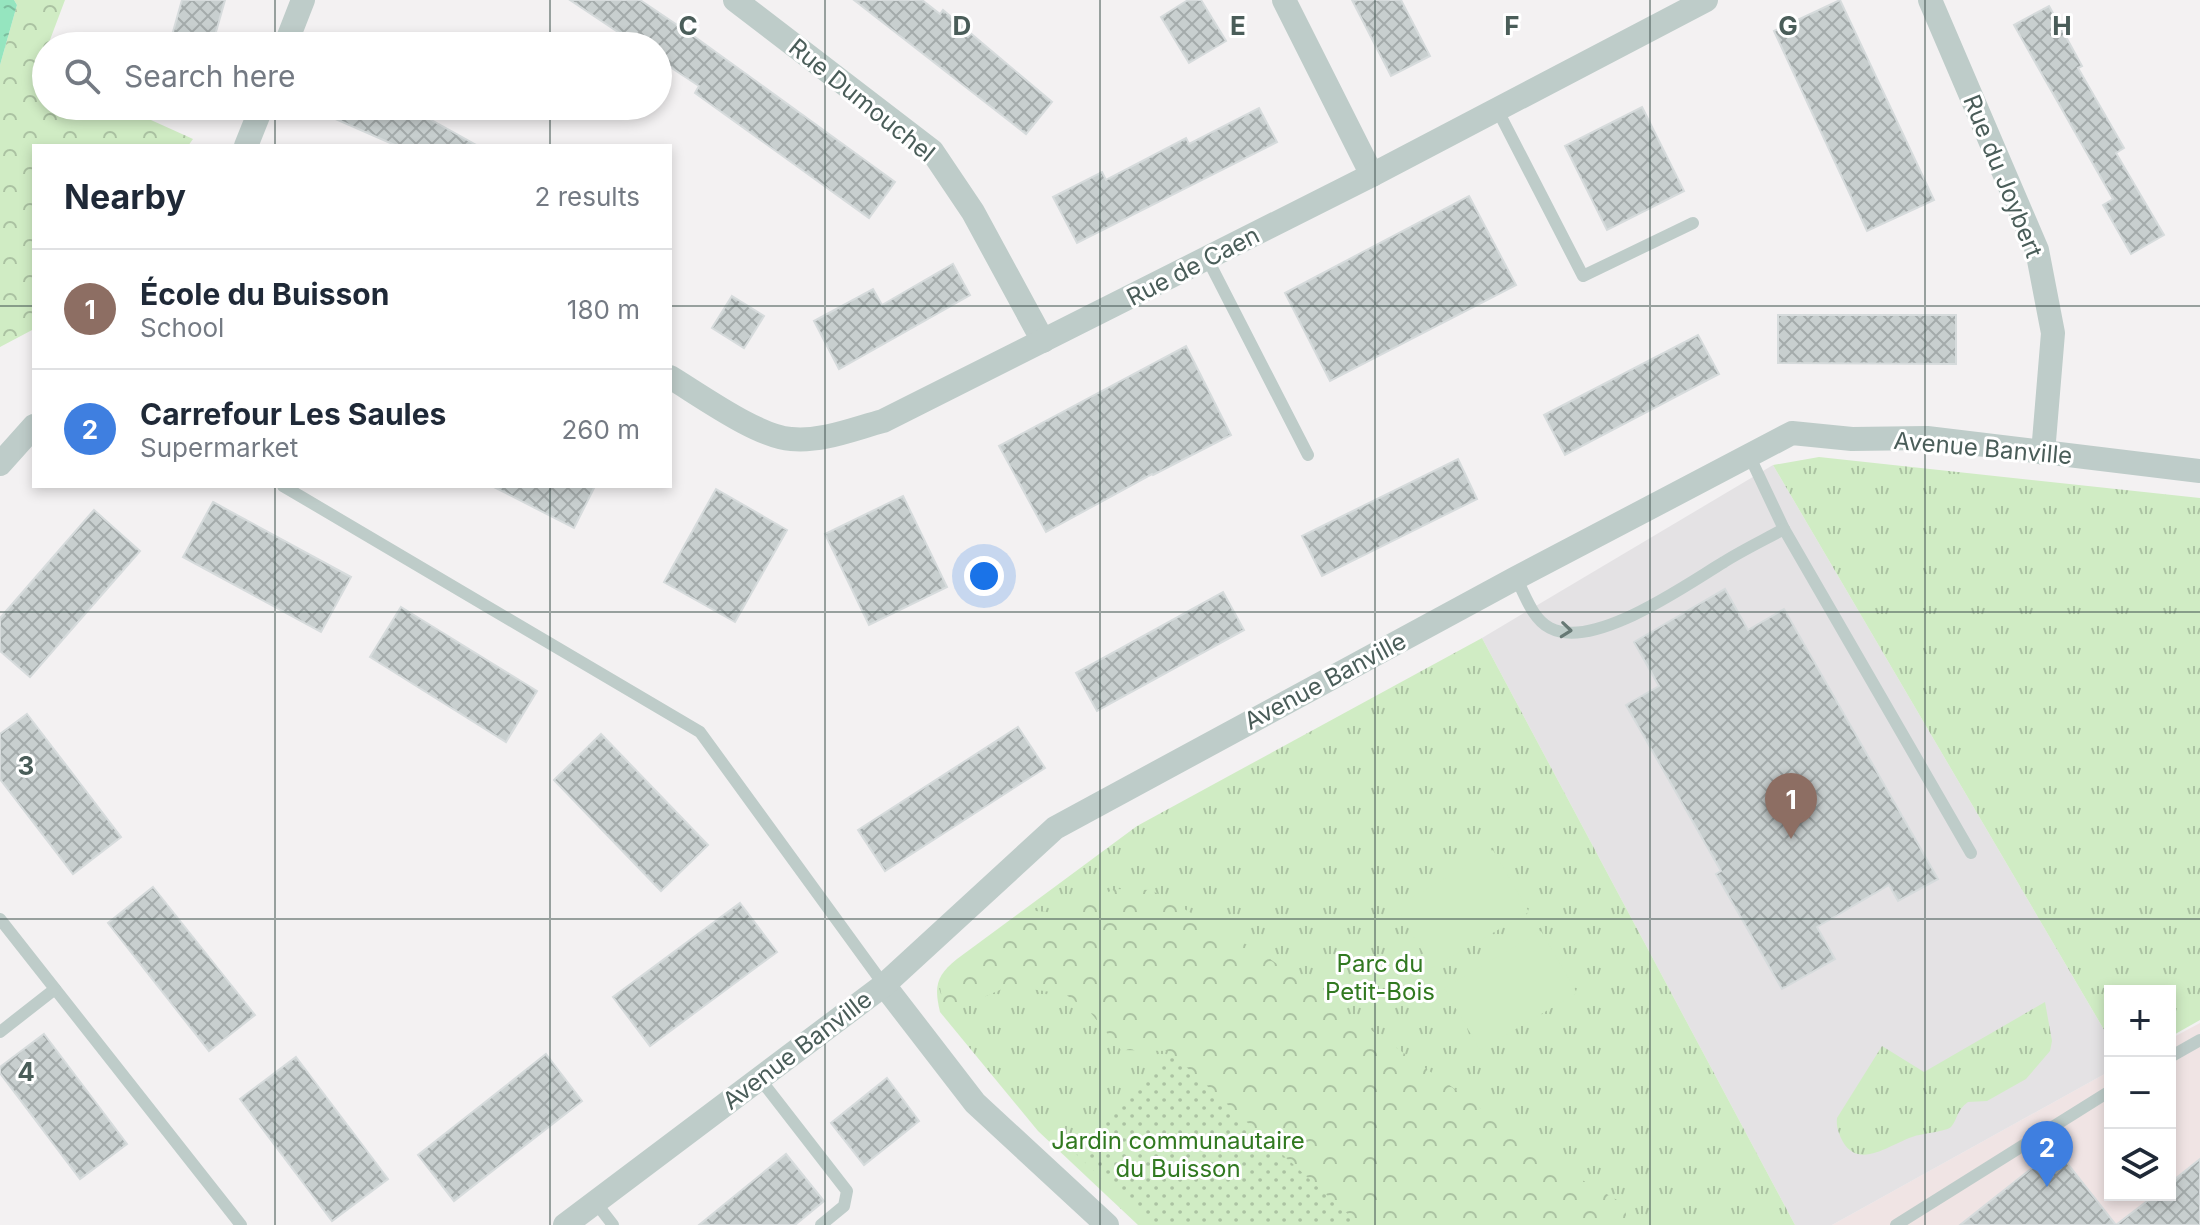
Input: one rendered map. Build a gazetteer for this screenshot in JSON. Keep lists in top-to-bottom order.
{
  "streets": {
    "street": [
      "Rue Dumouchel",
      "Rue du Joybert",
      "Rue de Caen",
      "Avenue Banville"
    ]
  },
  "crossings": [
    ["Rue Dumouchel", "Rue de Caen"],
    ["Rue du Joybert", "Avenue Banville"]
  ],
  "parks": ["Parc du Petit-Bois", "Jardin communautaire du Buisson"],
  "page": {
    "search": "Search here",
    "heading": ["Nearby", "2 results"],
    "list": [
      {
        "mark": "1",
        "name": "École du Buisson",
        "note": "School",
        "value": "180 m"
      },
      {
        "mark": "2",
        "name": "Carrefour Les Saules",
        "note": "Supermarket",
        "value": "260 m"
      }
    ],
    "pins": ["1", "2"],
    "map_buttons": ["+", "−"]
  },
  "grid": {
    "columns": [
      "C",
      "D",
      "E",
      "F",
      "G",
      "H"
    ],
    "rows": ["3", "4"]
  }
}
